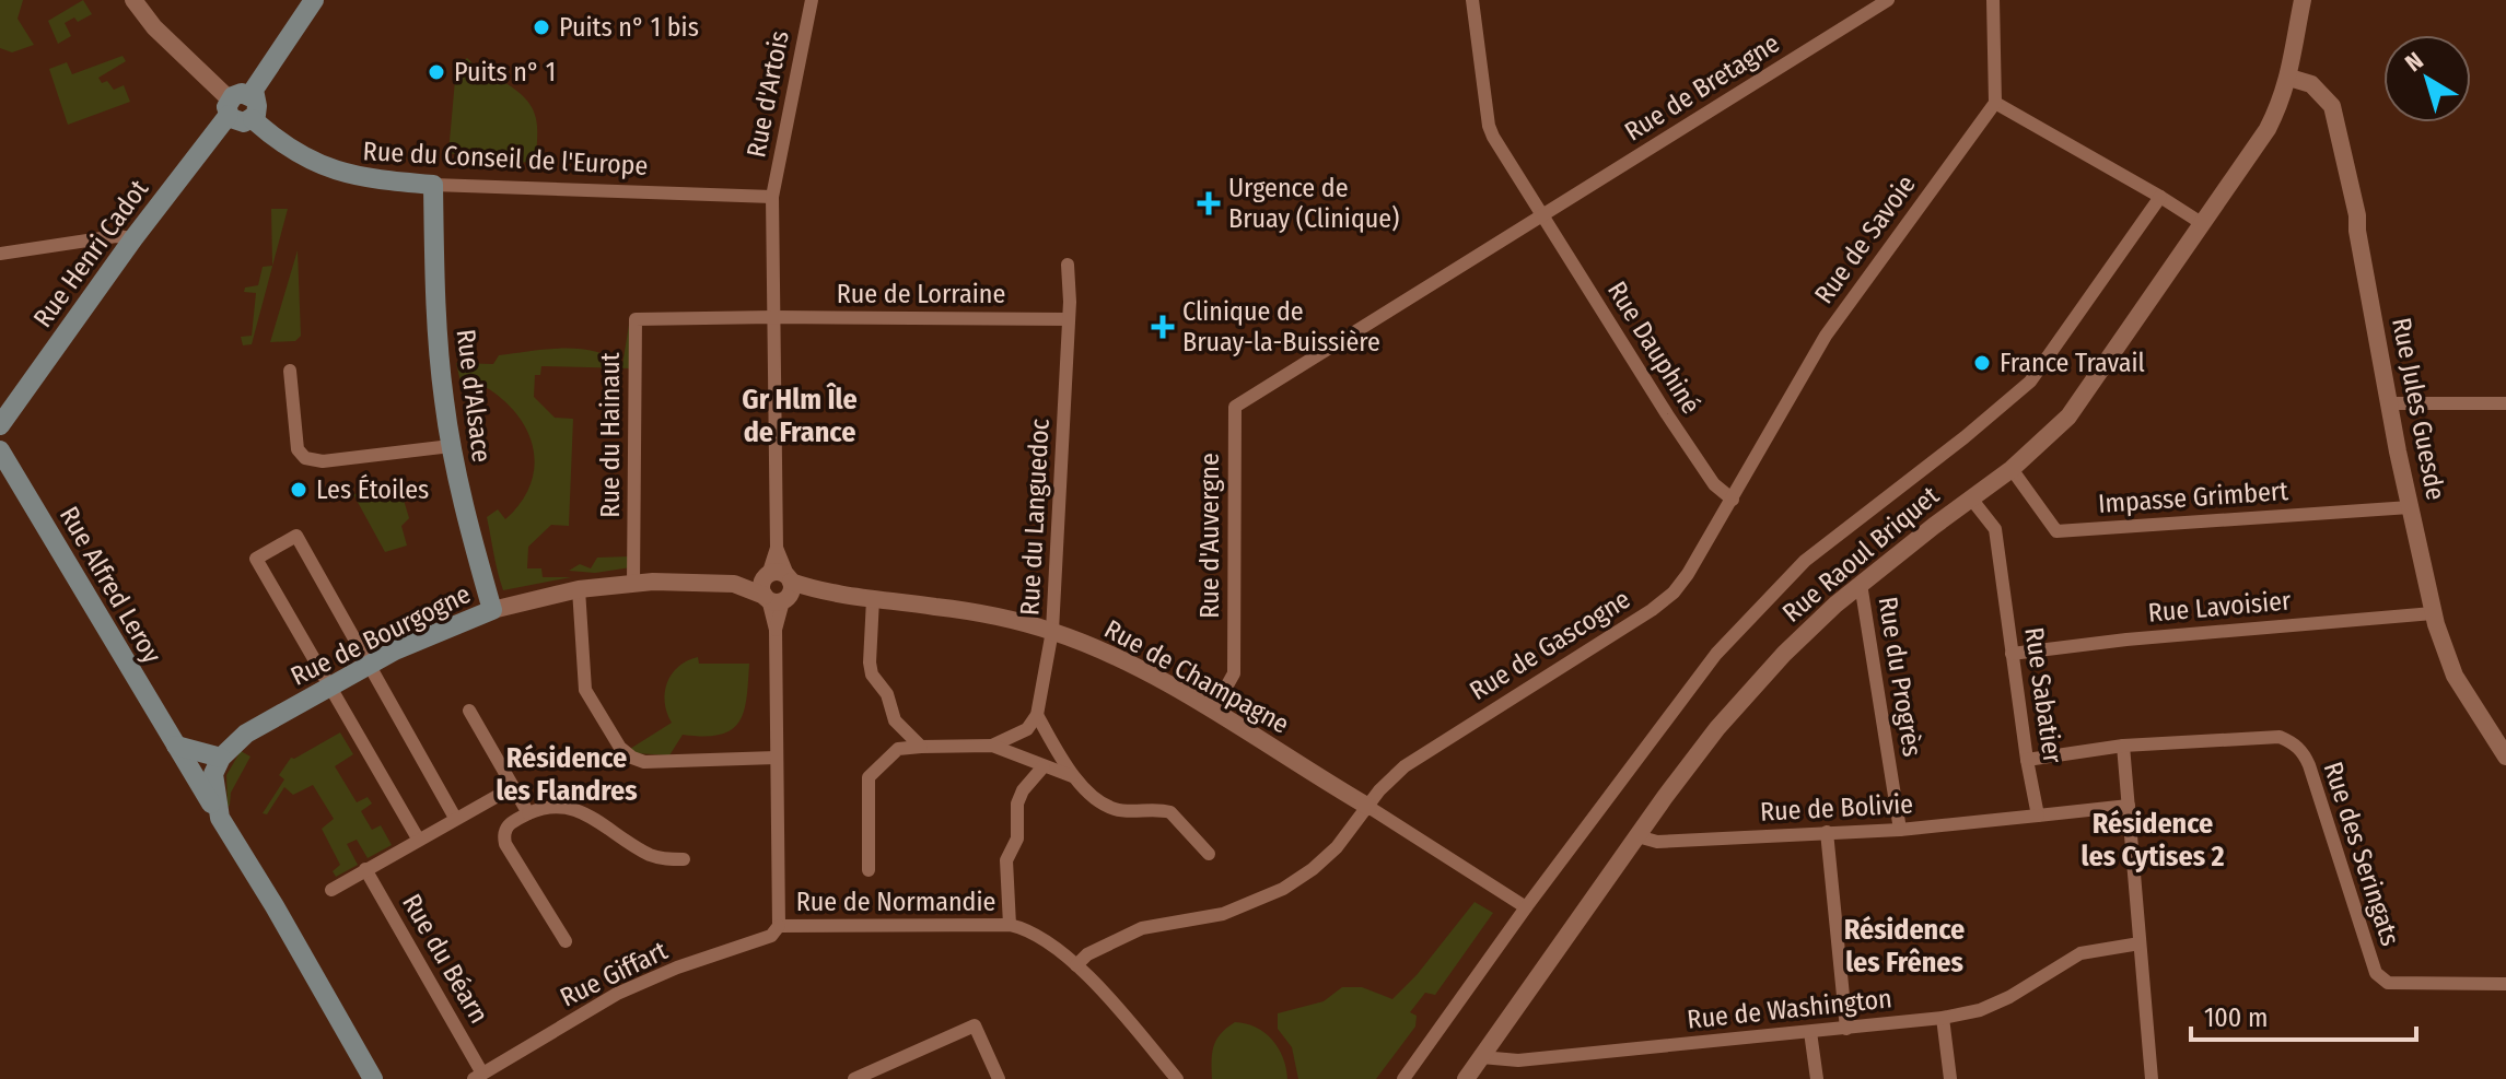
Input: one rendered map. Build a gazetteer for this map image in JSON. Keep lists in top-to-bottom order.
{
  "streets": {
    "main road": [
      "Rue du Conseil de l'Europe",
      "Rue Henri Cadot",
      "Rue d'Alsace",
      "Rue Alfred Leroy",
      "Rue de Bourgogne"
    ],
    "street": [
      "Rue de Bretagne",
      "Rue d'Artois",
      "Rue de Savoie",
      "Rue de Lorraine",
      "Rue Dauphiné",
      "Rue Jules Guesde",
      "Rue du Hainaut",
      "Impasse Grimbert",
      "Rue du Languedoc",
      "Rue d'Auvergne",
      "Rue Raoul Briquet",
      "Rue Lavoisier",
      "Rue de Gascogne",
      "Rue de Champagne",
      "Rue du Progrès",
      "Rue Sabatier",
      "Rue de Bolivie",
      "Rue des Seringats",
      "Rue de Normandie",
      "Rue du Béarn",
      "Rue Giffart",
      "Rue de Washington"
    ]
  },
  "crossings": [
    ["Rue de Bretagne", "Rue Dauphiné"],
    ["Rue de Bretagne", "Rue d'Auvergne"],
    ["Rue d'Artois", "Rue du Conseil de l'Europe"],
    ["Rue d'Artois", "Rue de Lorraine"],
    ["Rue d'Artois", "Rue du Hainaut"],
    ["Rue d'Artois", "Rue de Bourgogne"],
    ["Rue d'Artois", "Rue de Champagne"],
    ["Rue du Conseil de l'Europe", "Rue Henri Cadot"],
    ["Rue du Conseil de l'Europe", "Rue d'Alsace"],
    ["Rue de Savoie", "Rue Dauphiné"],
    ["Rue de Savoie", "Rue de Gascogne"],
    ["Rue de Lorraine", "Rue du Hainaut"],
    ["Rue de Lorraine", "Rue du Languedoc"],
    ["Rue Dauphiné", "Rue de Gascogne"],
    ["Rue d'Alsace", "Rue de Bourgogne"],
    ["Rue Jules Guesde", "Impasse Grimbert"],
    ["Rue Jules Guesde", "Rue Raoul Briquet"],
    ["Rue Jules Guesde", "Rue Lavoisier"],
    ["Rue du Hainaut", "Rue de Bourgogne"],
    ["Impasse Grimbert", "Rue Raoul Briquet"],
    ["Rue du Languedoc", "Rue de Champagne"],
    ["Rue d'Auvergne", "Rue de Champagne"],
    ["Rue Raoul Briquet", "Rue du Progrès"],
    ["Rue Raoul Briquet", "Rue Sabatier"],
    ["Rue Raoul Briquet", "Rue de Bolivie"],
    ["Rue Raoul Briquet", "Rue de Washington"],
    ["Rue Alfred Leroy", "Rue de Bourgogne"],
    ["Rue Lavoisier", "Rue Sabatier"],
    ["Rue de Bourgogne", "Rue de Champagne"],
    ["Rue de Gascogne", "Rue de Champagne"],
    ["Rue du Progrès", "Rue de Bolivie"],
    ["Rue Sabatier", "Rue de Bolivie"],
    ["Rue Sabatier", "Rue des Seringats"],
    ["Rue de Normandie", "Rue Giffart"],
    ["Rue du Béarn", "Rue Giffart"]
  ],
  "districts": [
    "Gr Hlm Île de France",
    "Résidence les Flandres",
    "Résidence les Cytises 2",
    "Résidence les Frênes"
  ],
  "places": {
    "other": [
      "Puits n° 1 bis",
      "Puits n° 1",
      "France Travail",
      "Les Étoiles"
    ],
    "health": ["Urgence de Bruay (Clinique)", "Clinique de Bruay-la-Buissière"]
  },
  "scale_bar": "100 m",
  "north": "top left"
}
